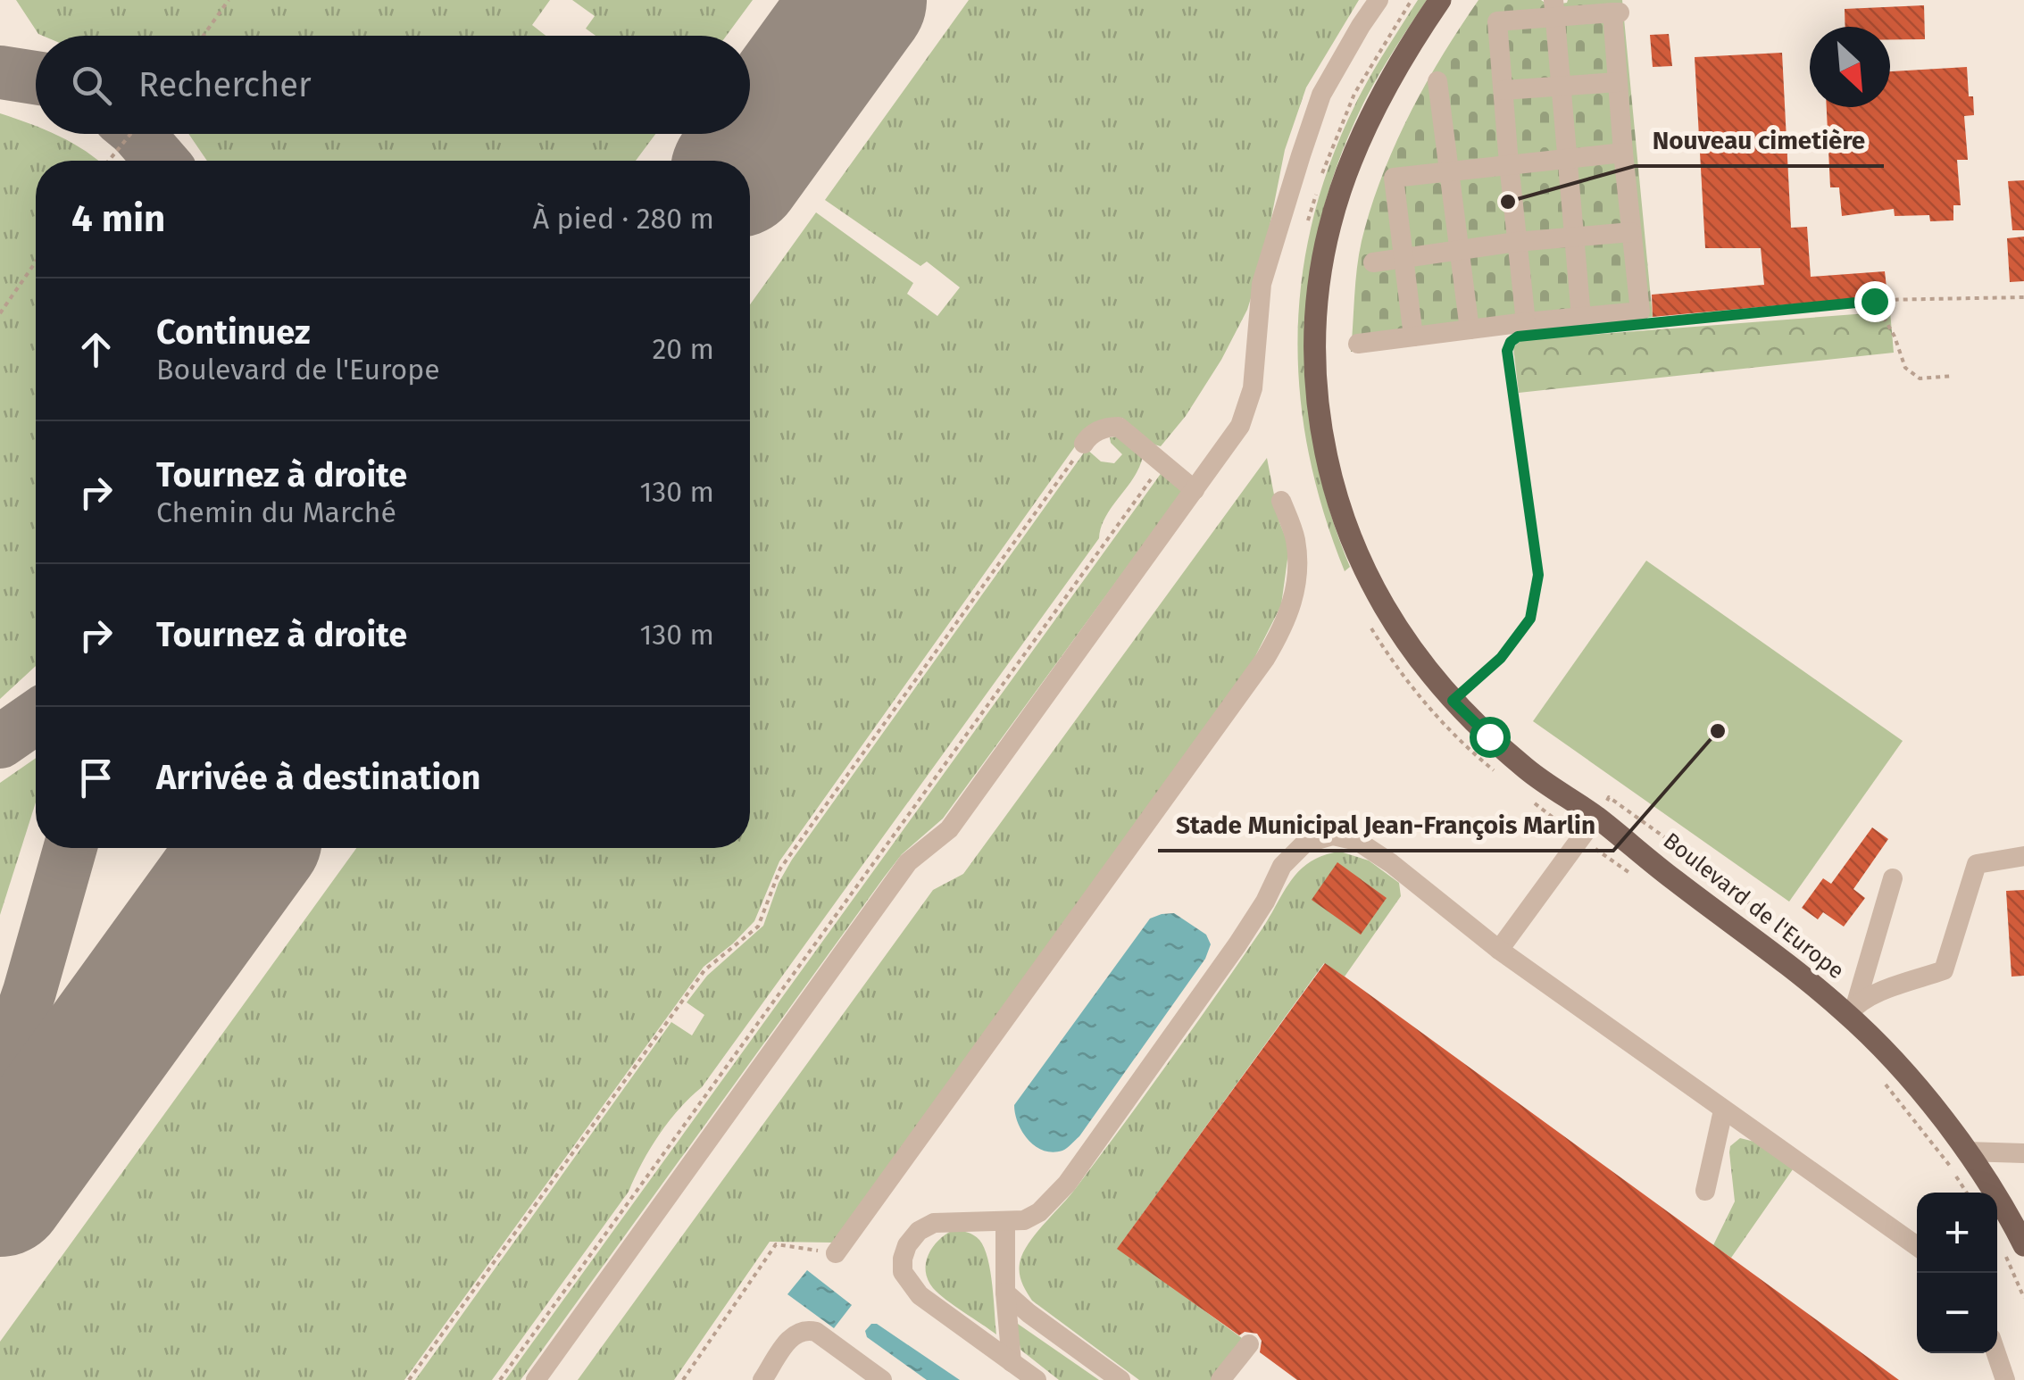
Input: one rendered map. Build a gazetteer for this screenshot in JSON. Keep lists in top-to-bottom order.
{
  "streets": {
    "main road": ["Boulevard de l'Europe"]
  },
  "places": ["Nouveau cimetière", "Stade Municipal Jean-François Marlin"],
  "north": "bottom right",
  "page": {
    "search": "Rechercher",
    "heading": ["4 min", "À pied · 280 m"],
    "list": [
      ["Continuez", "Boulevard de l'Europe", "20 m"],
      ["Tournez à droite", "Chemin du Marché", "130 m"],
      ["Tournez à droite", "130 m"],
      "Arrivée à destination"
    ],
    "map_buttons": ["+", "−"]
  }
}
